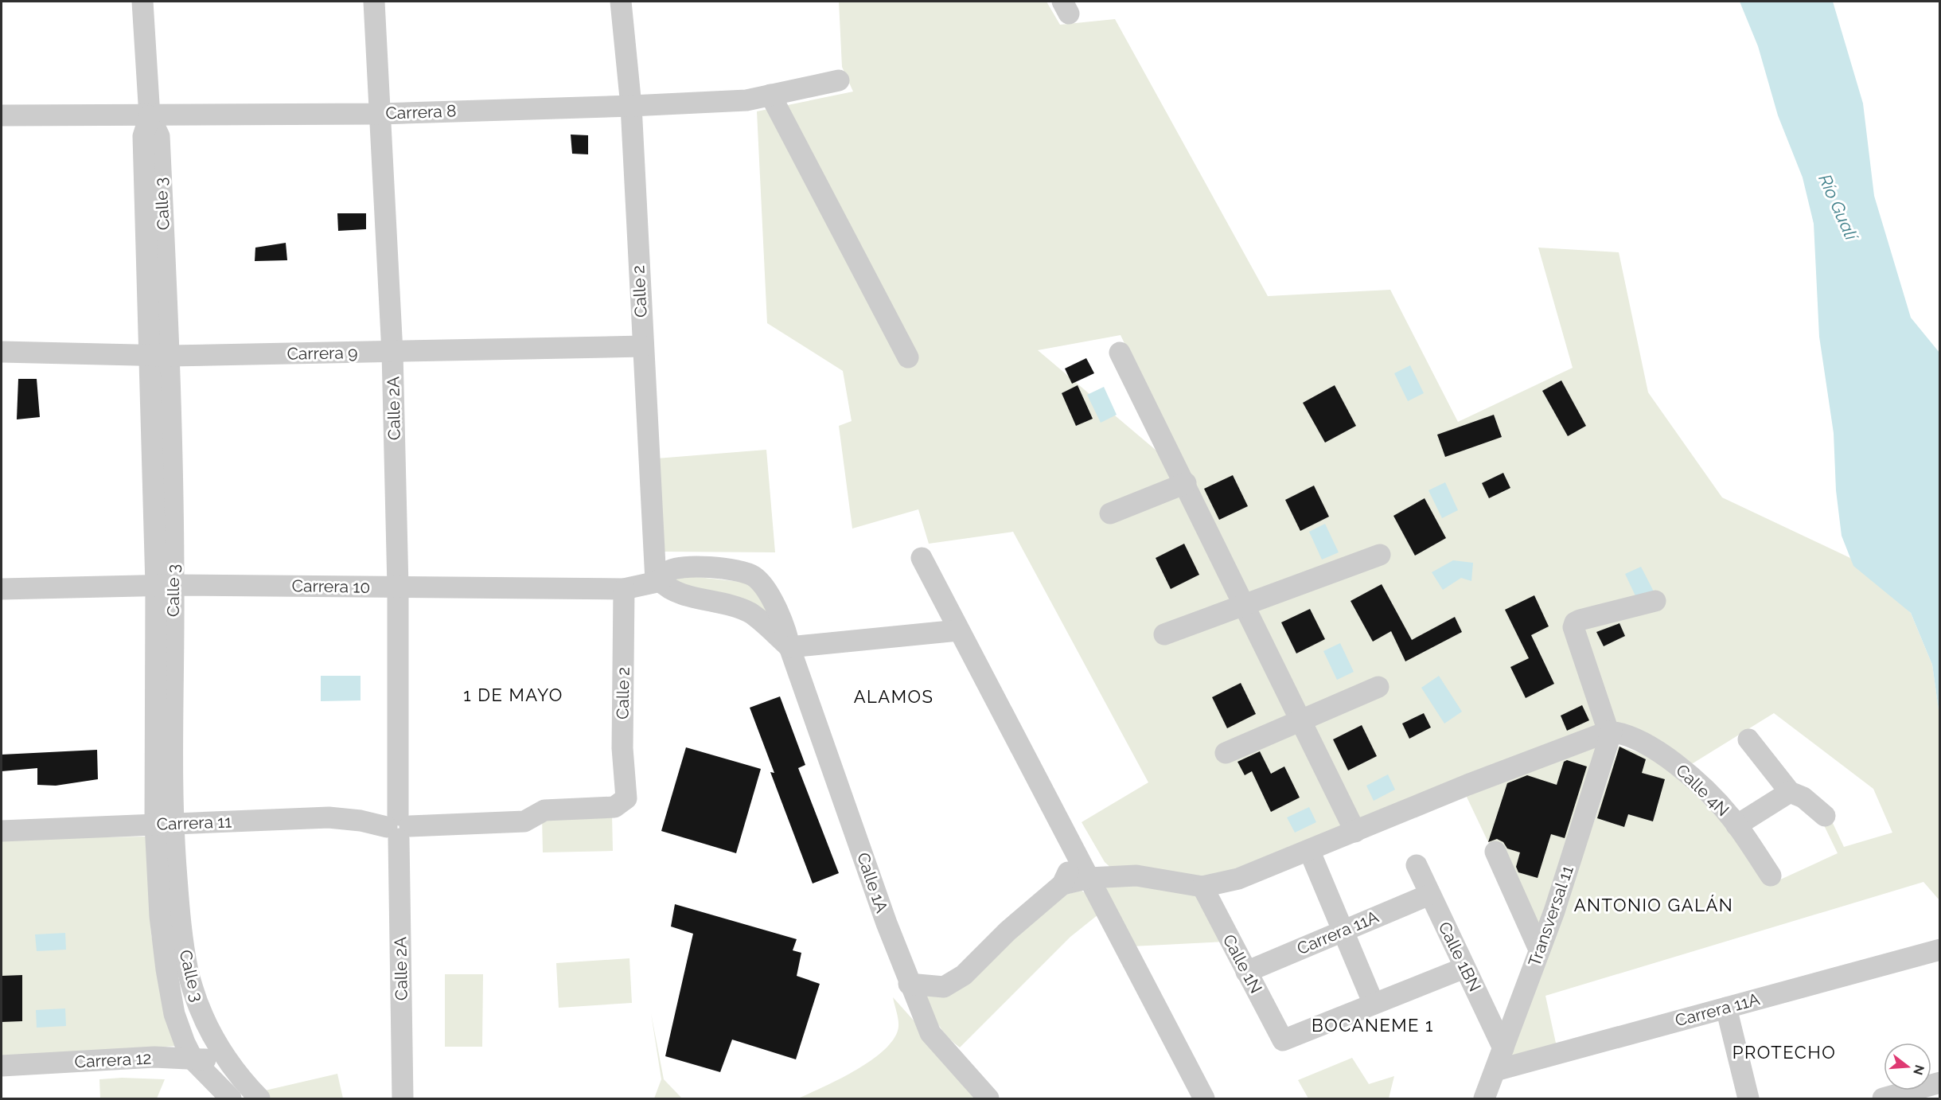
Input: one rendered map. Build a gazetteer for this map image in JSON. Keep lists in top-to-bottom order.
{
  "streets": {
    "street": [
      "Carrera 8",
      "Calle 3",
      "Calle 2",
      "Carrera 9",
      "Calle 2A",
      "Carrera 10",
      "Calle 4N",
      "Carrera 11",
      "Calle 1A",
      "Transversal 11",
      "Carrera 11A",
      "Calle 1BN",
      "Calle 1N",
      "Carrera 12"
    ]
  },
  "crossings": [
    ["Carrera 8", "Calle 3"],
    ["Carrera 8", "Calle 2"],
    ["Carrera 8", "Calle 2A"],
    ["Calle 3", "Carrera 9"],
    ["Calle 3", "Carrera 10"],
    ["Calle 3", "Carrera 11"],
    ["Calle 3", "Carrera 12"],
    ["Calle 2", "Carrera 9"],
    ["Calle 2", "Carrera 10"],
    ["Calle 2", "Carrera 11"],
    ["Carrera 9", "Calle 2A"],
    ["Calle 2A", "Carrera 10"],
    ["Calle 2A", "Carrera 11"],
    ["Carrera 10", "Calle 1A"],
    ["Calle 4N", "Transversal 11"],
    ["Transversal 11", "Carrera 11A"],
    ["Transversal 11", "Calle 1BN"],
    ["Carrera 11A", "Calle 1BN"],
    ["Carrera 11A", "Calle 1N"]
  ],
  "districts": [
    "1 DE MAYO",
    "ALAMOS",
    "ANTONIO GALÁN",
    "BOCANEME 1",
    "PROTECHO"
  ],
  "water": ["Río Gualí"],
  "north": "right"
}
